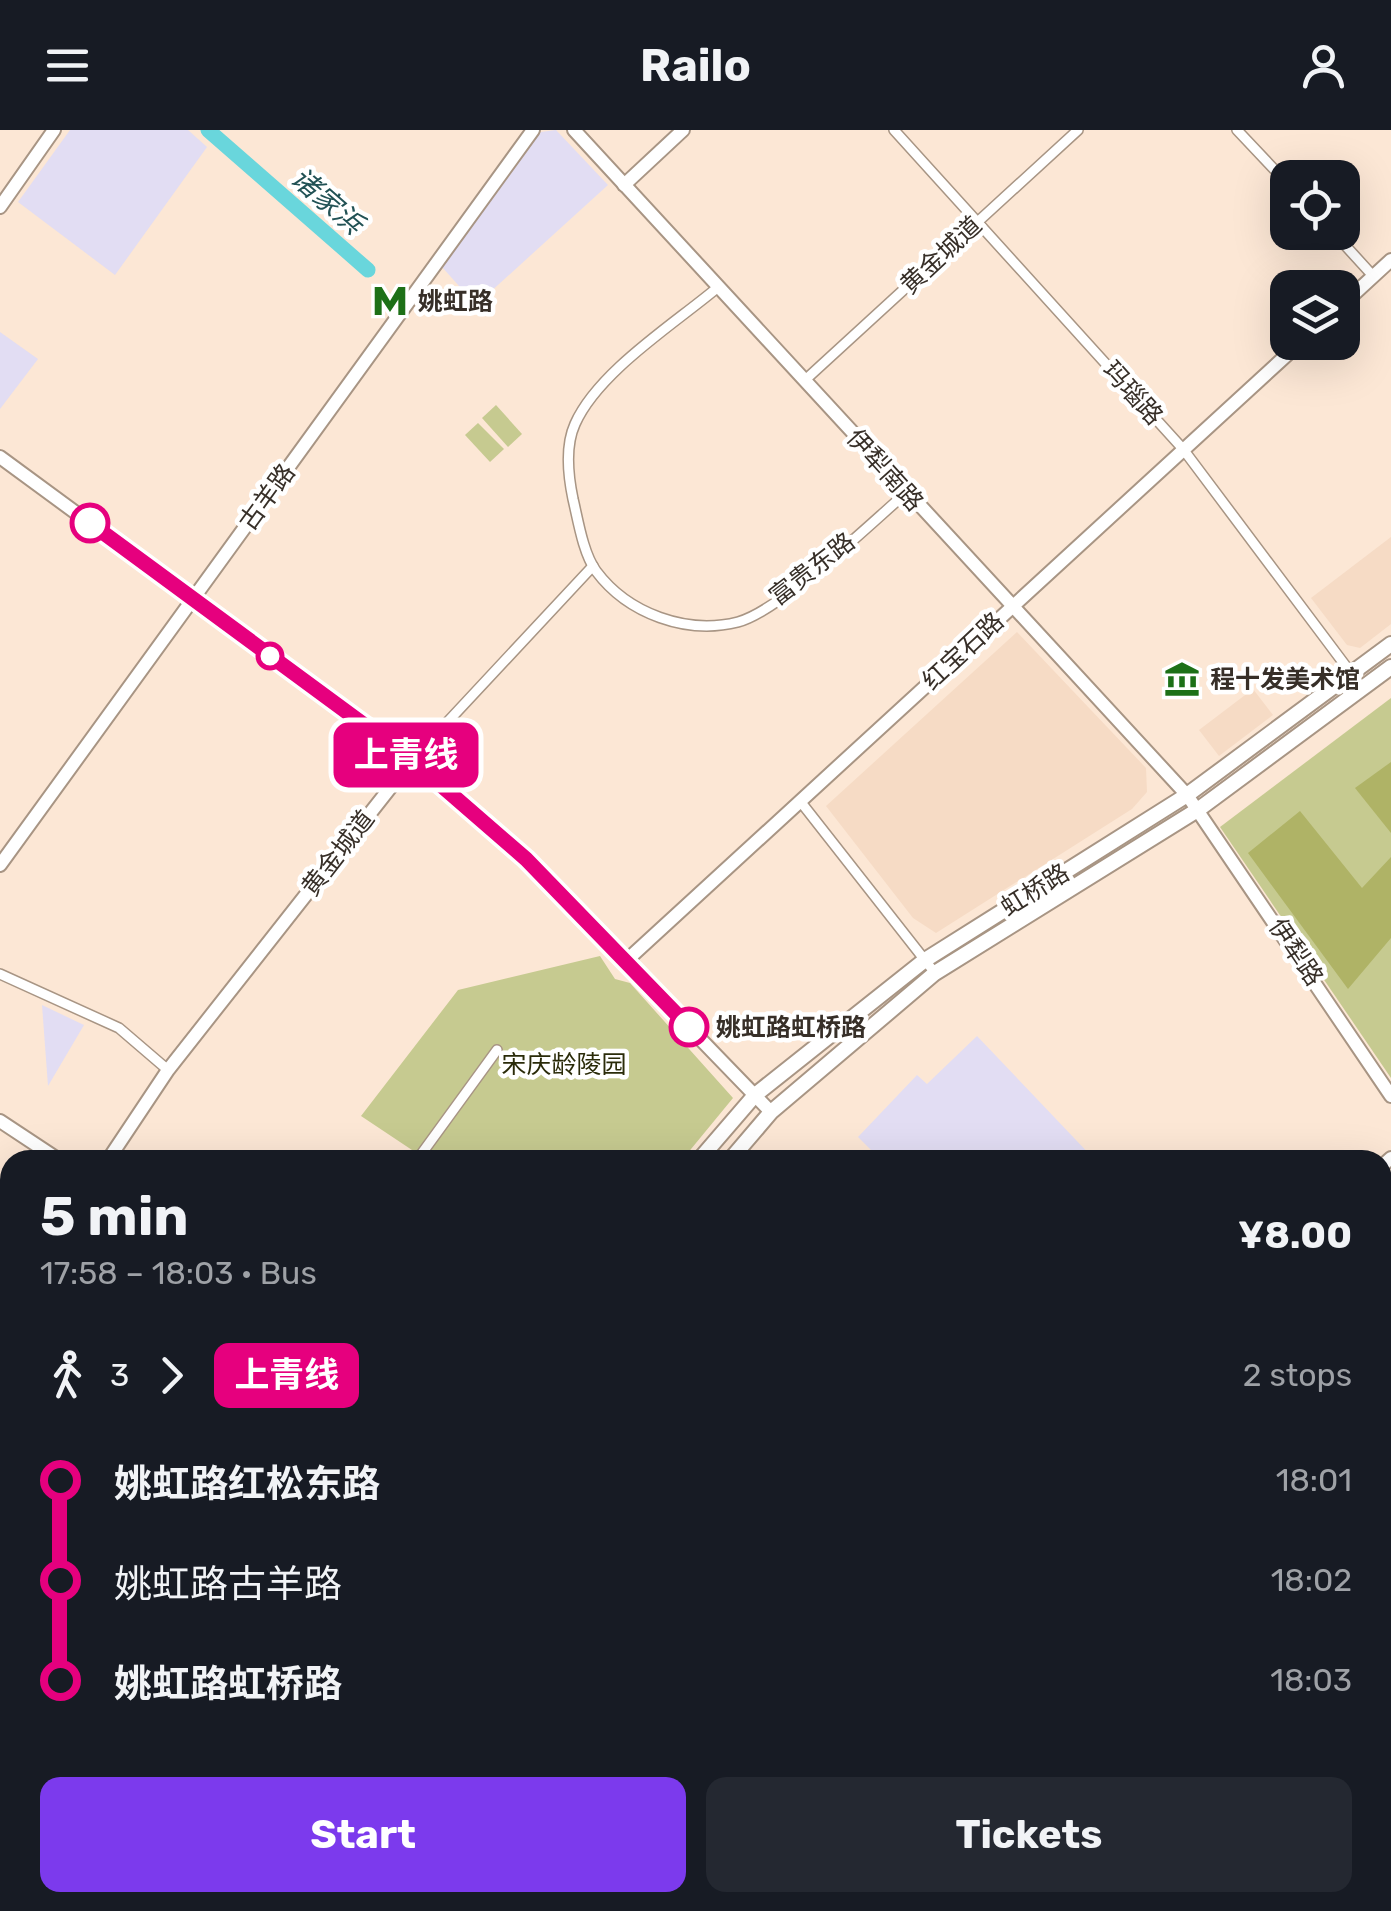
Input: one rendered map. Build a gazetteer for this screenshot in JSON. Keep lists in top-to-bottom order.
{
  "streets": {
    "main road": ["虹桥路"],
    "street": [
      "黄金城道",
      "玛瑙路",
      "伊犁南路",
      "古羊路",
      "富贵东路",
      "红宝石路",
      "伊犁路"
    ]
  },
  "crossings": [
    ["黄金城道", "玛瑙路"],
    ["黄金城道", "伊犁南路"],
    ["黄金城道", "富贵东路"],
    ["玛瑙路", "红宝石路"],
    ["玛瑙路", "虹桥路"],
    ["伊犁南路", "富贵东路"],
    ["伊犁南路", "红宝石路"],
    ["伊犁南路", "虹桥路"],
    ["伊犁南路", "伊犁路"],
    ["虹桥路", "伊犁路"]
  ],
  "water": ["诸家浜"],
  "parks": ["宋庆龄陵园"],
  "places": {
    "metro station": ["姚虹路"],
    "museum": ["程十发美术馆"],
    "other": ["姚虹路虹桥路"]
  },
  "lines": ["bus line 上青线"],
  "page": {
    "header": "Railo",
    "on_map": "上青线",
    "heading": ["5 min", "17:58 – 18:03 · Bus", "¥8.00"],
    "legs": ["3", "上青线", "2 stops"],
    "list": [
      {
        "name": "姚虹路红松东路",
        "value": "18:01"
      },
      {
        "name": "姚虹路古羊路",
        "value": "18:02"
      },
      {
        "name": "姚虹路虹桥路",
        "value": "18:03"
      }
    ],
    "buttons": ["Start", "Tickets"]
  }
}
